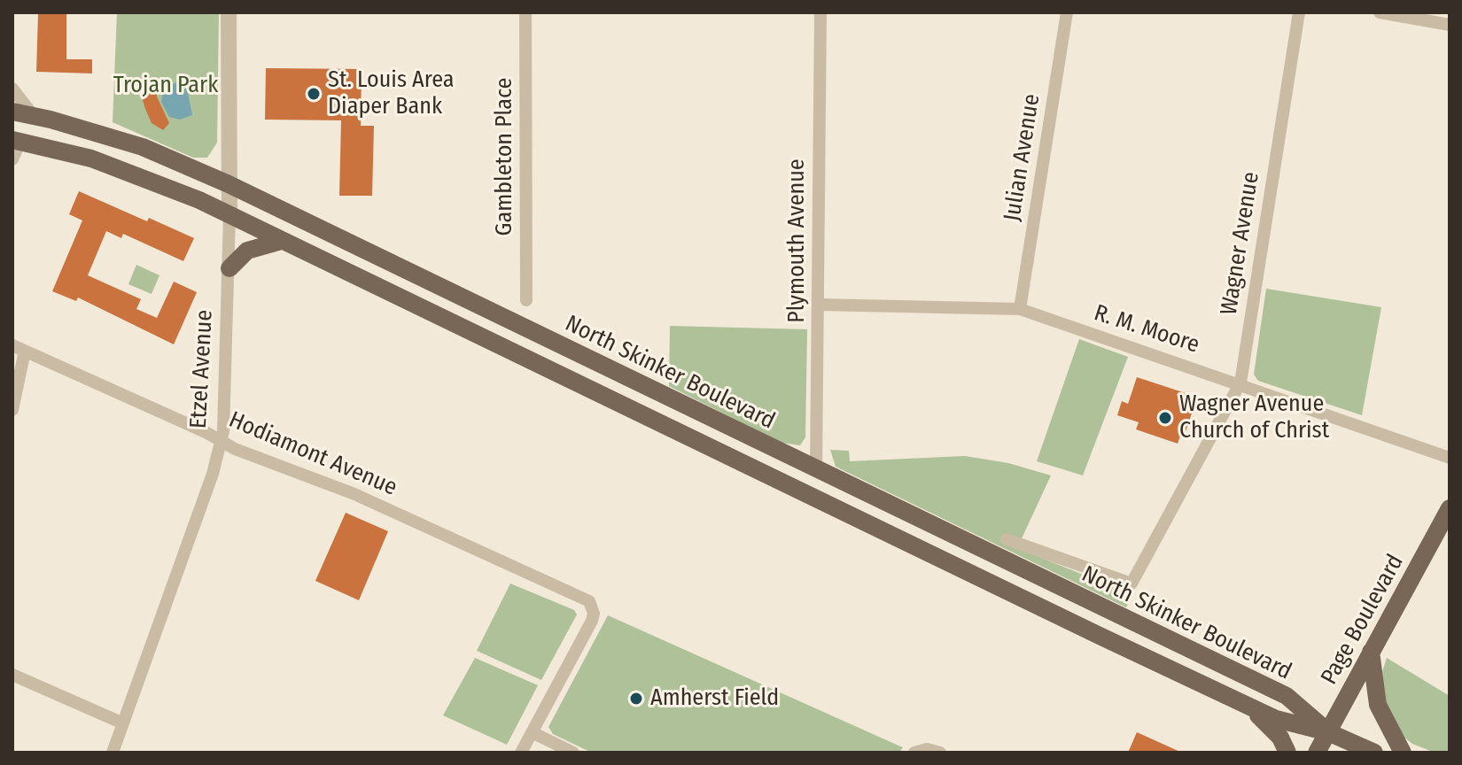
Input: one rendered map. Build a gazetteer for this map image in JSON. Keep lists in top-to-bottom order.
{
  "streets": {
    "main road": ["North Skinker Boulevard", "Page Boulevard"],
    "street": [
      "Gambleton Place",
      "Julian Avenue",
      "Plymouth Avenue",
      "Wagner Avenue",
      "R. M. Moore",
      "Etzel Avenue",
      "Hodiamont Avenue"
    ]
  },
  "crossings": [
    ["Julian Avenue", "R. M. Moore"],
    ["Plymouth Avenue", "R. M. Moore"],
    ["Plymouth Avenue", "North Skinker Boulevard"],
    ["Wagner Avenue", "R. M. Moore"],
    ["Etzel Avenue", "North Skinker Boulevard"],
    ["Etzel Avenue", "Hodiamont Avenue"],
    ["North Skinker Boulevard", "Page Boulevard"]
  ],
  "parks": ["Trojan Park"],
  "places": ["St. Louis Area Diaper Bank", "Wagner Avenue Church of Christ", "Amherst Field"]
}
